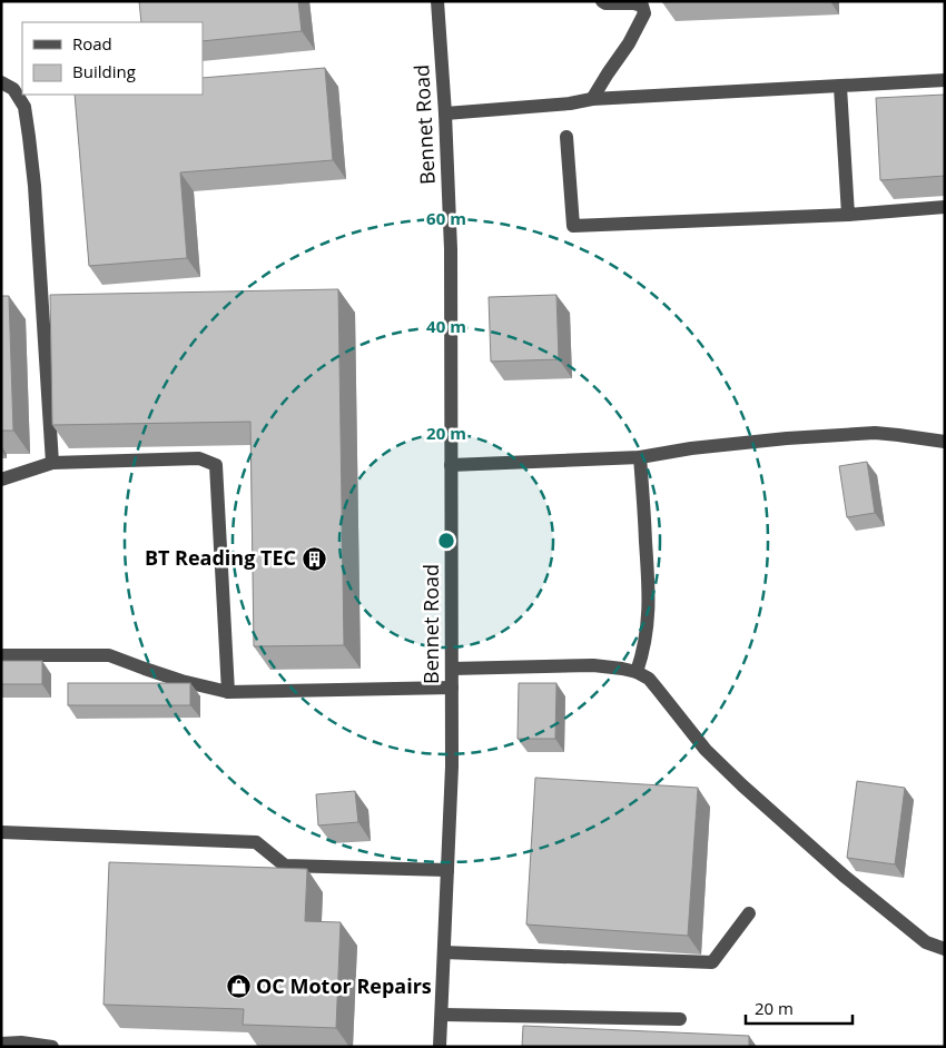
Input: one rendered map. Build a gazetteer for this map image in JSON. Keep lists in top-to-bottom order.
{
  "streets": {
    "street": ["Bennet Road"]
  },
  "places": {
    "building": ["BT Reading TEC"],
    "shop": ["OC Motor Repairs"]
  },
  "legend": ["Road", "Building"],
  "scale_bar": "20 m",
  "rings": ["60 m", "40 m", "20 m"]
}
